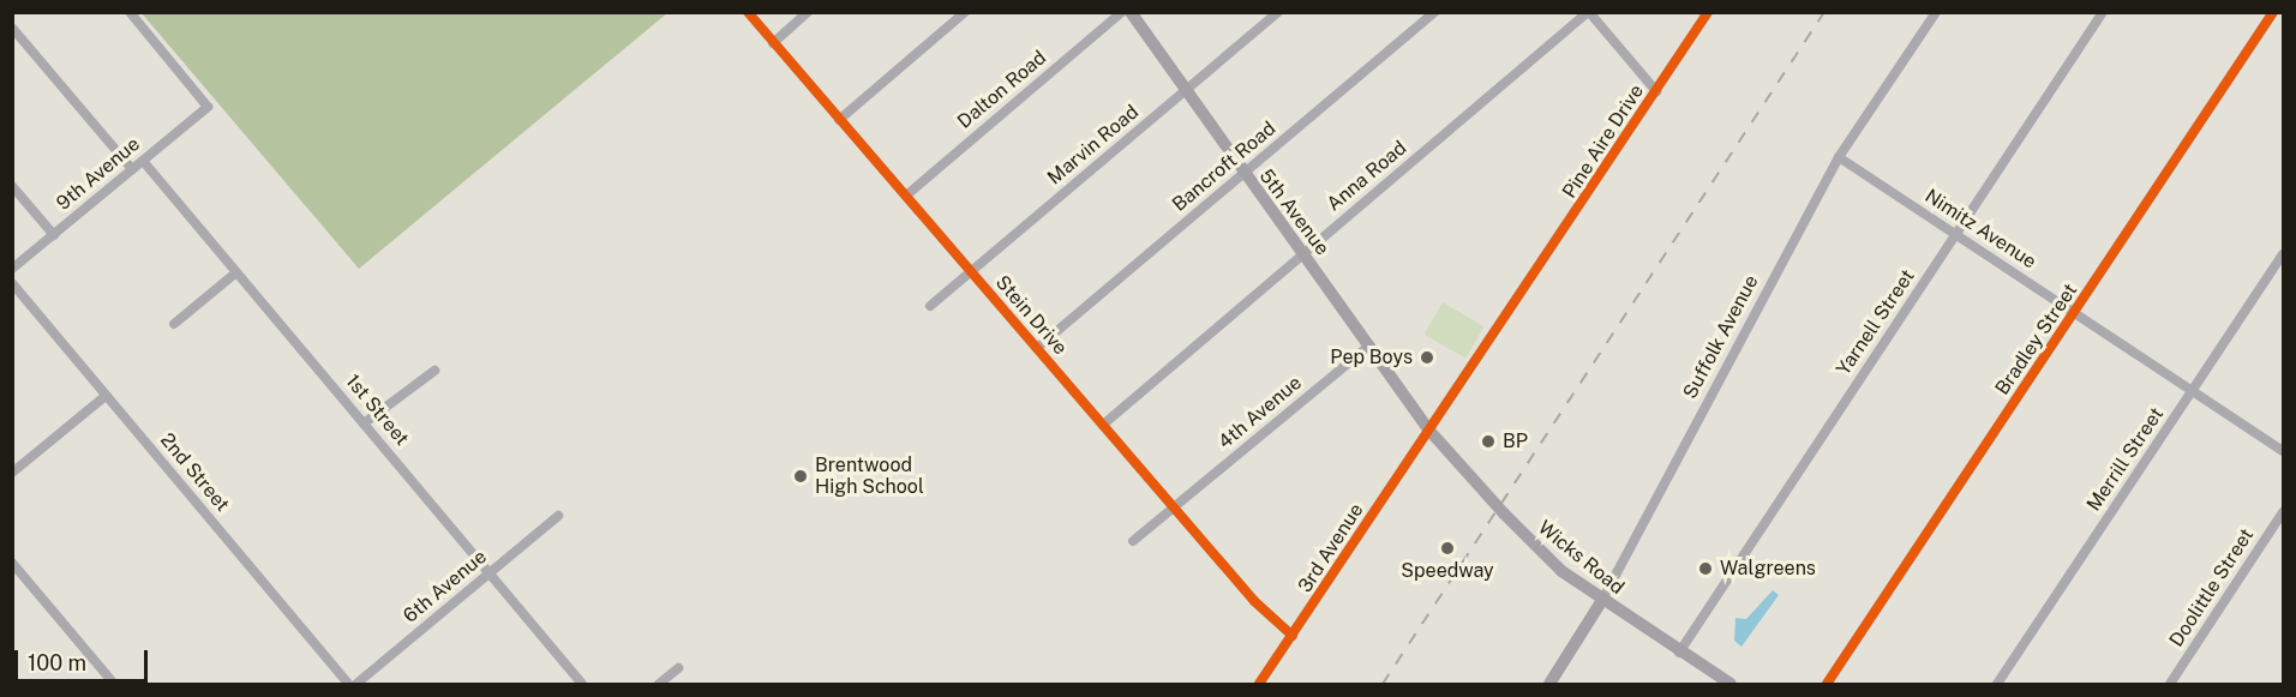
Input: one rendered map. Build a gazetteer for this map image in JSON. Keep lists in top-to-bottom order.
{
  "streets": {
    "main road": ["5th Avenue", "Suffolk Avenue", "Wicks Road"],
    "street": [
      "Dalton Road",
      "Pine Aire Drive",
      "Marvin Road",
      "Bancroft Road",
      "9th Avenue",
      "Anna Road",
      "Nimitz Avenue",
      "Stein Drive",
      "Yarnell Street",
      "Bradley Street",
      "1st Street",
      "4th Avenue",
      "Merrill Street",
      "2nd Street",
      "3rd Avenue",
      "6th Avenue",
      "Doolittle Street"
    ]
  },
  "crossings": [
    ["Dalton Road", "Stein Drive"],
    ["Pine Aire Drive", "5th Avenue"],
    ["Pine Aire Drive", "3rd Avenue"],
    ["Pine Aire Drive", "Wicks Road"],
    ["Marvin Road", "5th Avenue"],
    ["Marvin Road", "Stein Drive"],
    ["Bancroft Road", "5th Avenue"],
    ["Bancroft Road", "Stein Drive"],
    ["9th Avenue", "1st Street"],
    ["Anna Road", "5th Avenue"],
    ["Anna Road", "Stein Drive"],
    ["5th Avenue", "4th Avenue"],
    ["5th Avenue", "3rd Avenue"],
    ["5th Avenue", "Wicks Road"],
    ["Nimitz Avenue", "Yarnell Street"],
    ["Nimitz Avenue", "Suffolk Avenue"],
    ["Nimitz Avenue", "Bradley Street"],
    ["Nimitz Avenue", "Merrill Street"],
    ["Stein Drive", "4th Avenue"],
    ["Stein Drive", "3rd Avenue"],
    ["Yarnell Street", "Wicks Road"],
    ["Suffolk Avenue", "Wicks Road"],
    ["1st Street", "6th Avenue"],
    ["3rd Avenue", "Wicks Road"]
  ],
  "places": [
    "Pep Boys",
    "BP",
    "Brentwood High School",
    "Speedway",
    "Walgreens"
  ],
  "scale_bar": "100 m"
}
